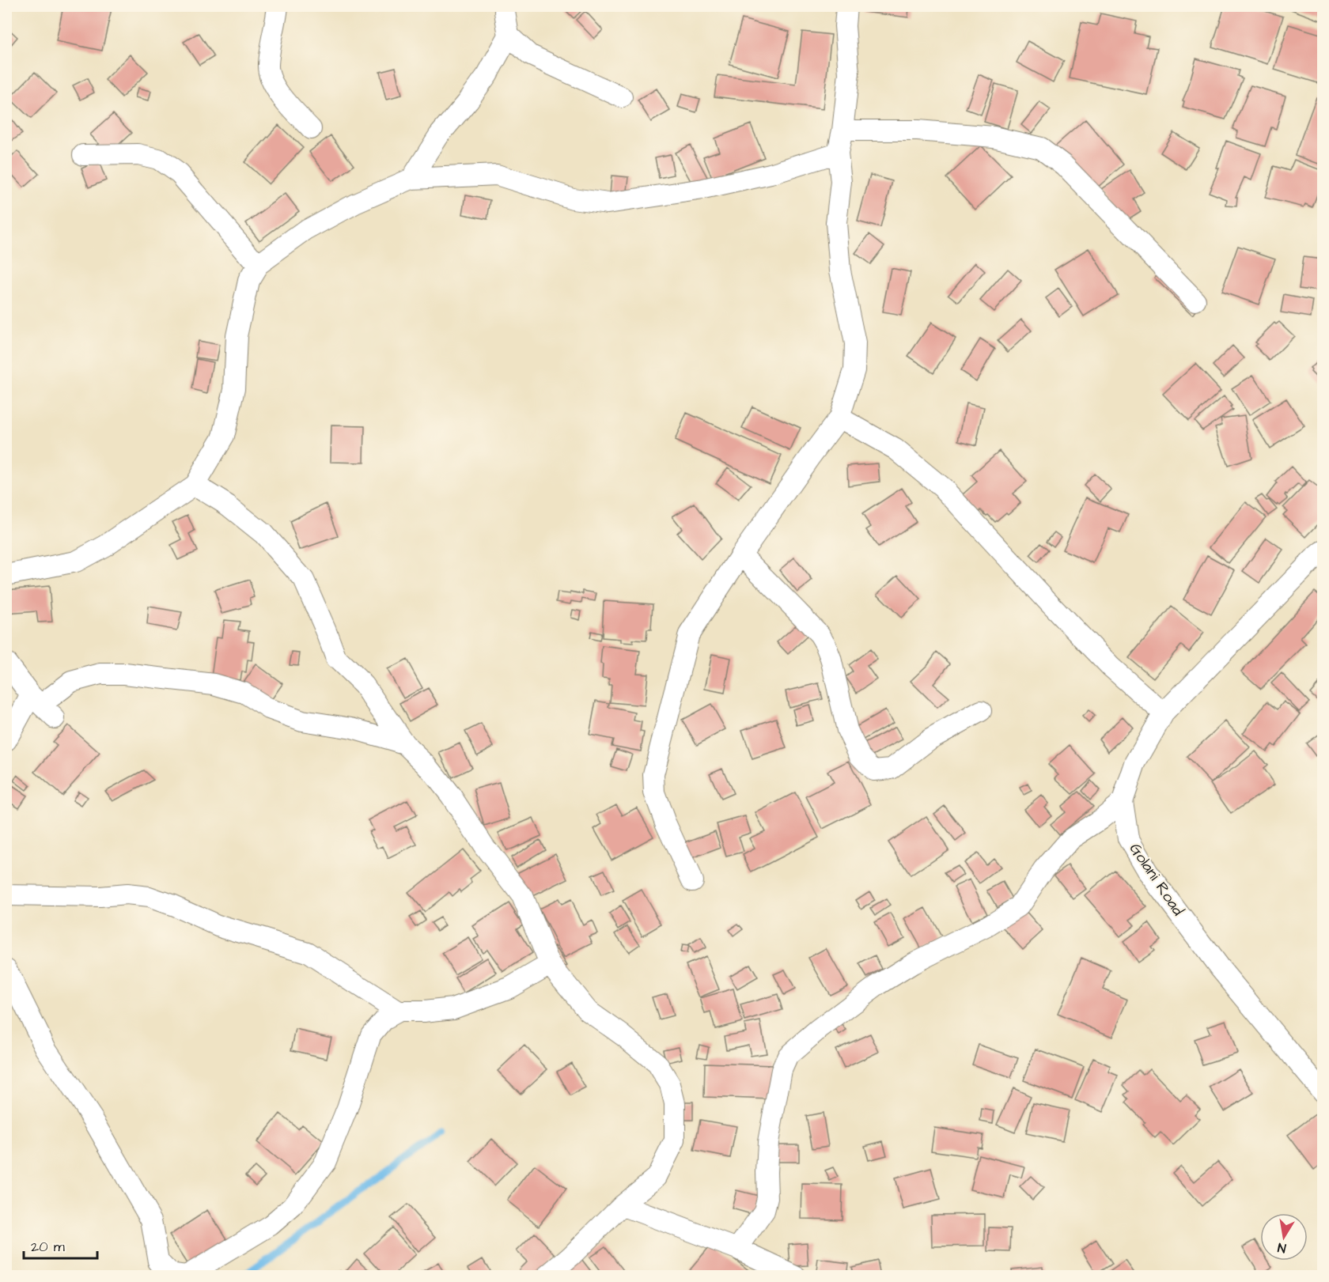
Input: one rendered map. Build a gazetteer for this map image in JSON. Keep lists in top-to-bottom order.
{
  "streets": {
    "street": ["Golani Road"]
  },
  "scale_bar": "20 m",
  "north": "bottom"
}
